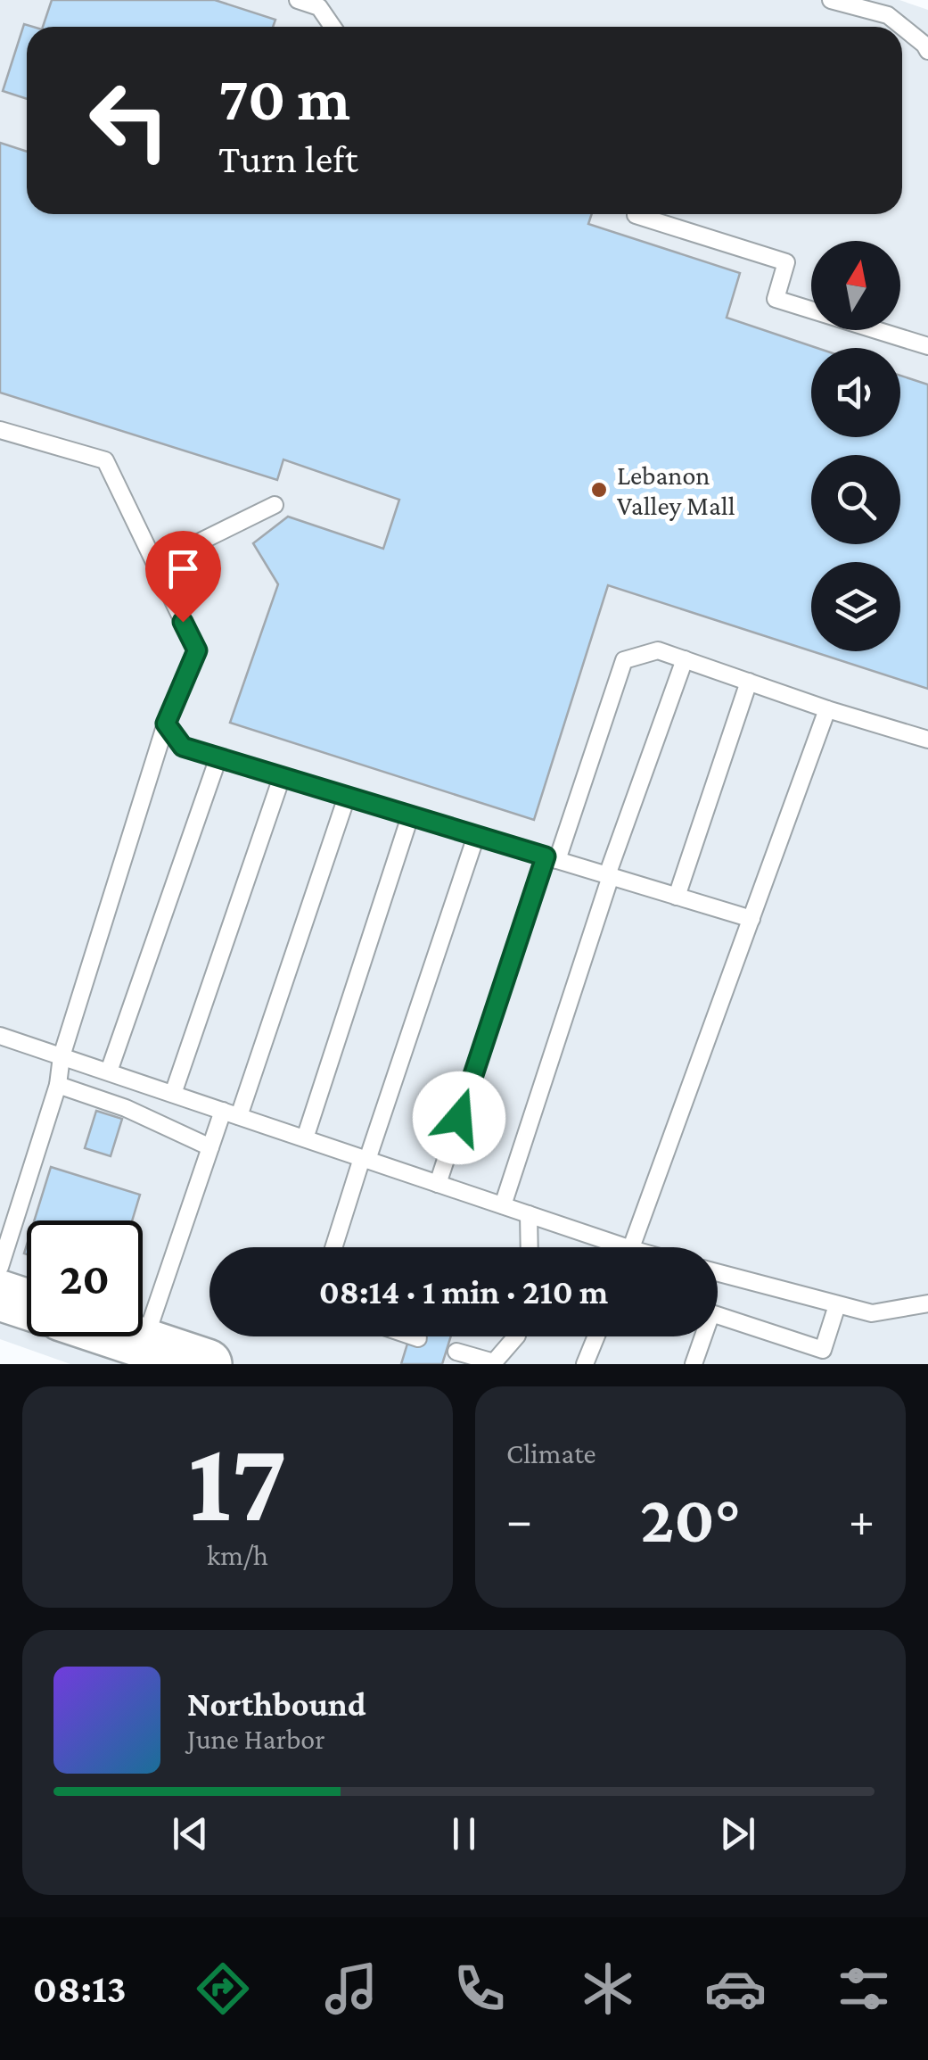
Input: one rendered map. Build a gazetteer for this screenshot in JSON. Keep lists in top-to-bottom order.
{
  "places": ["Lebanon Valley Mall"],
  "north": "top",
  "page": {
    "turn": ["70 m", "Turn left"],
    "limit": "20",
    "trip": "08:14 · 1 min · 210 m",
    "tile": [
      ["17", "km/h"],
      "Climate"
    ],
    "heat": ["−", "20°", "+"],
    "song": ["Northbound", "June Harbor"],
    "tabs": "08:13"
  }
}
